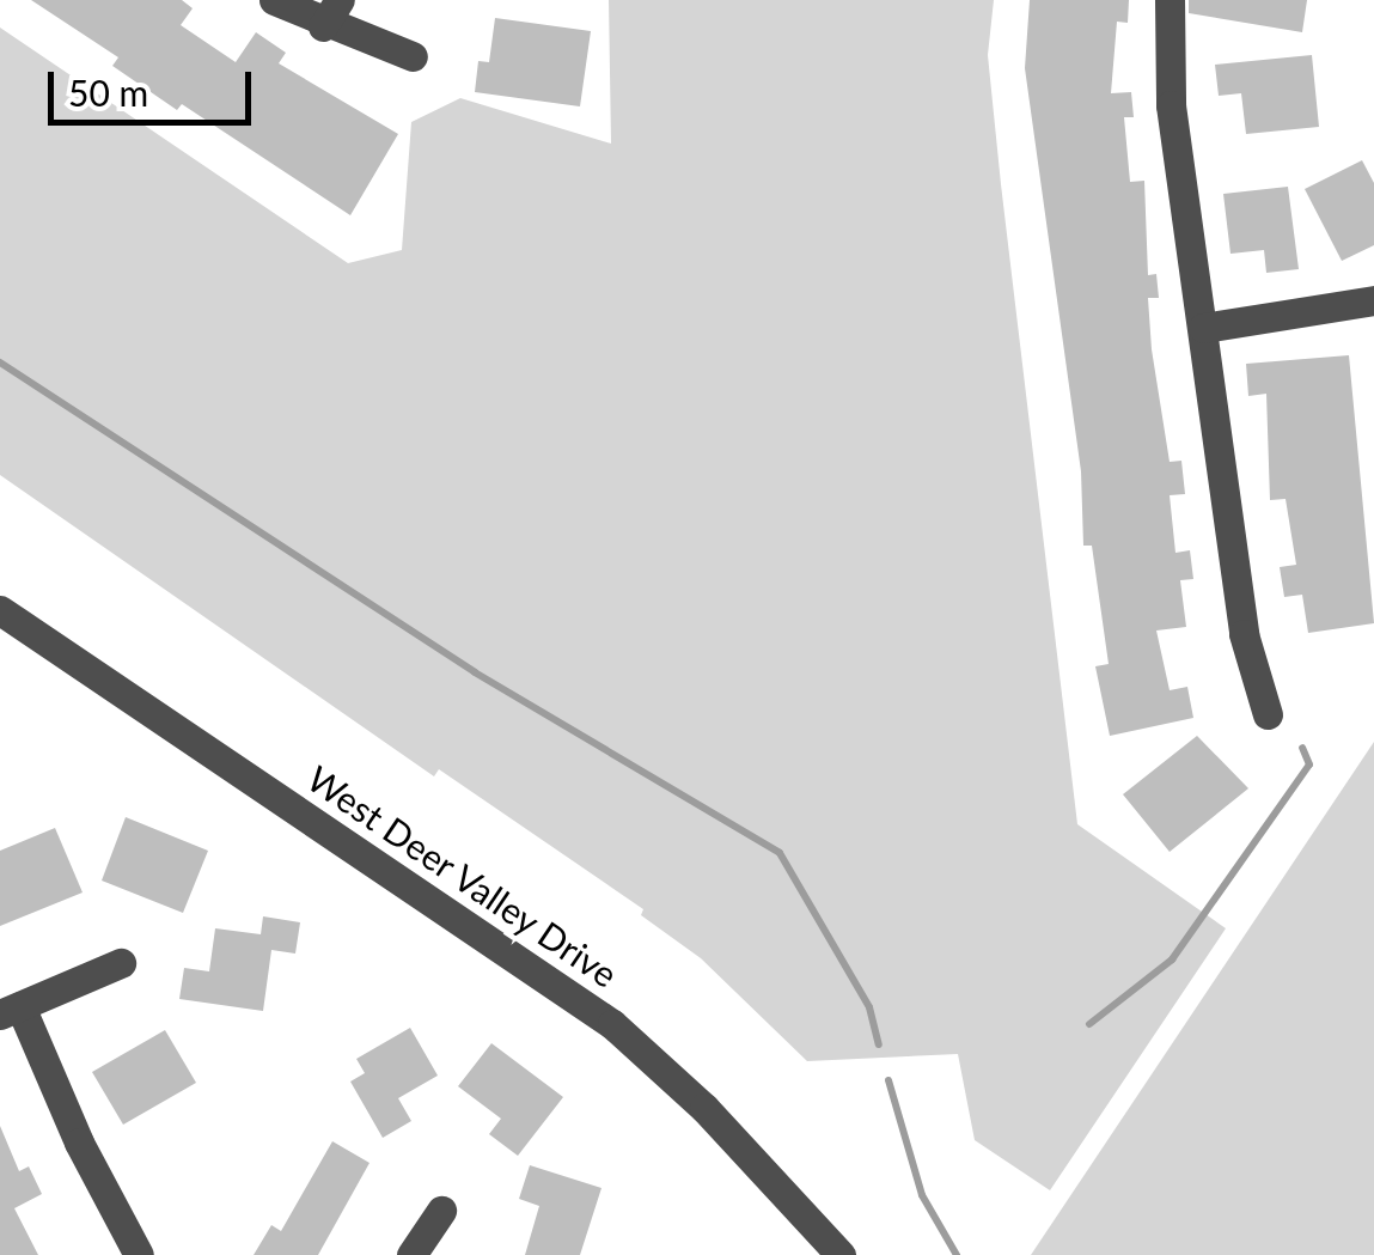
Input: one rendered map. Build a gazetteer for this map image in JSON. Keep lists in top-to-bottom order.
{
  "streets": {
    "street": ["West Deer Valley Drive"]
  },
  "scale_bar": "50 m"
}
